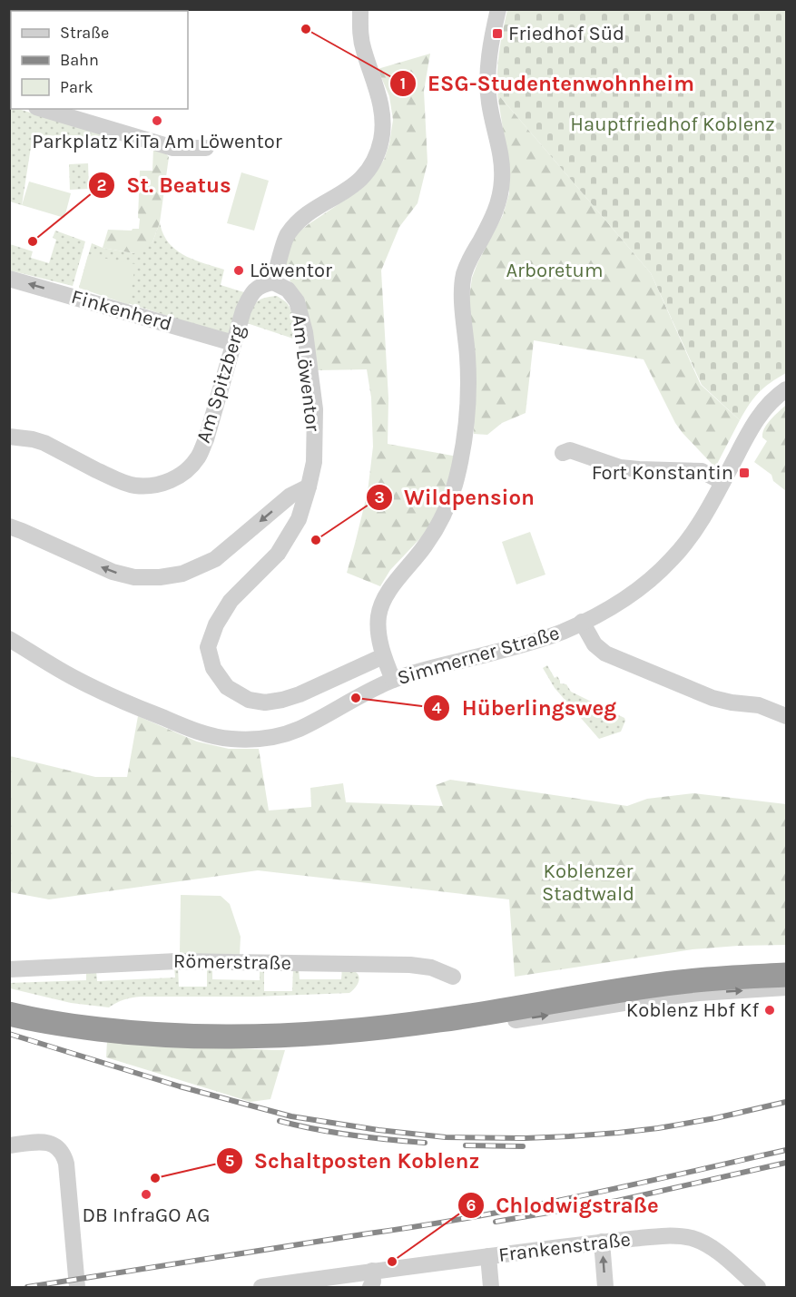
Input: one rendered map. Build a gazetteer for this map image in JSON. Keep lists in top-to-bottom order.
{
  "streets": {
    "street": [
      "Finkenherd",
      "Am Löwentor",
      "Am Spitzberg",
      "Simmerner Straße",
      "Römerstraße",
      "Frankenstraße"
    ]
  },
  "crossings": [
    ["Finkenherd", "Am Spitzberg"],
    ["Am Löwentor", "Am Spitzberg"]
  ],
  "one_way": ["Finkenherd"],
  "parks": ["Hauptfriedhof Koblenz", "Arboretum", "Koblenzer Stadtwald"],
  "places": {
    "other": [
      "ESG-Studentenwohnheim",
      "Parkplatz KiTa Am Löwentor",
      "St. Beatus",
      "Löwentor",
      "Wildpension",
      "Hüberlingsweg",
      "Koblenz Hbf Kf",
      "Schaltposten Koblenz",
      "DB InfraGO AG",
      "Chlodwigstraße"
    ],
    "transit": ["Friedhof Süd", "Fort Konstantin"]
  },
  "legend": ["Straße", "Bahn", "Park"]
}
